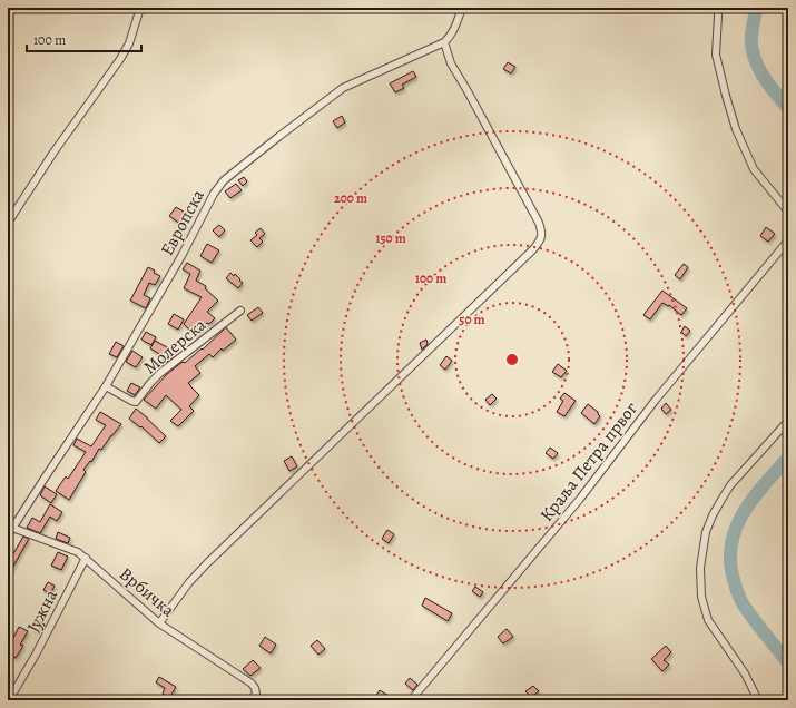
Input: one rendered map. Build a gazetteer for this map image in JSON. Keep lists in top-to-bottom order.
{
  "streets": {
    "street": [
      "Европска",
      "Молерска",
      "Краља Петра првог",
      "Врбичка",
      "Јужна"
    ]
  },
  "crossings": [
    ["Европска", "Молерска"],
    ["Европска", "Врбичка"],
    ["Врбичка", "Јужна"]
  ],
  "scale_bar": "100 m",
  "rings": [
    "200 m",
    "150 m",
    "100 m",
    "50 m"
  ]
}
